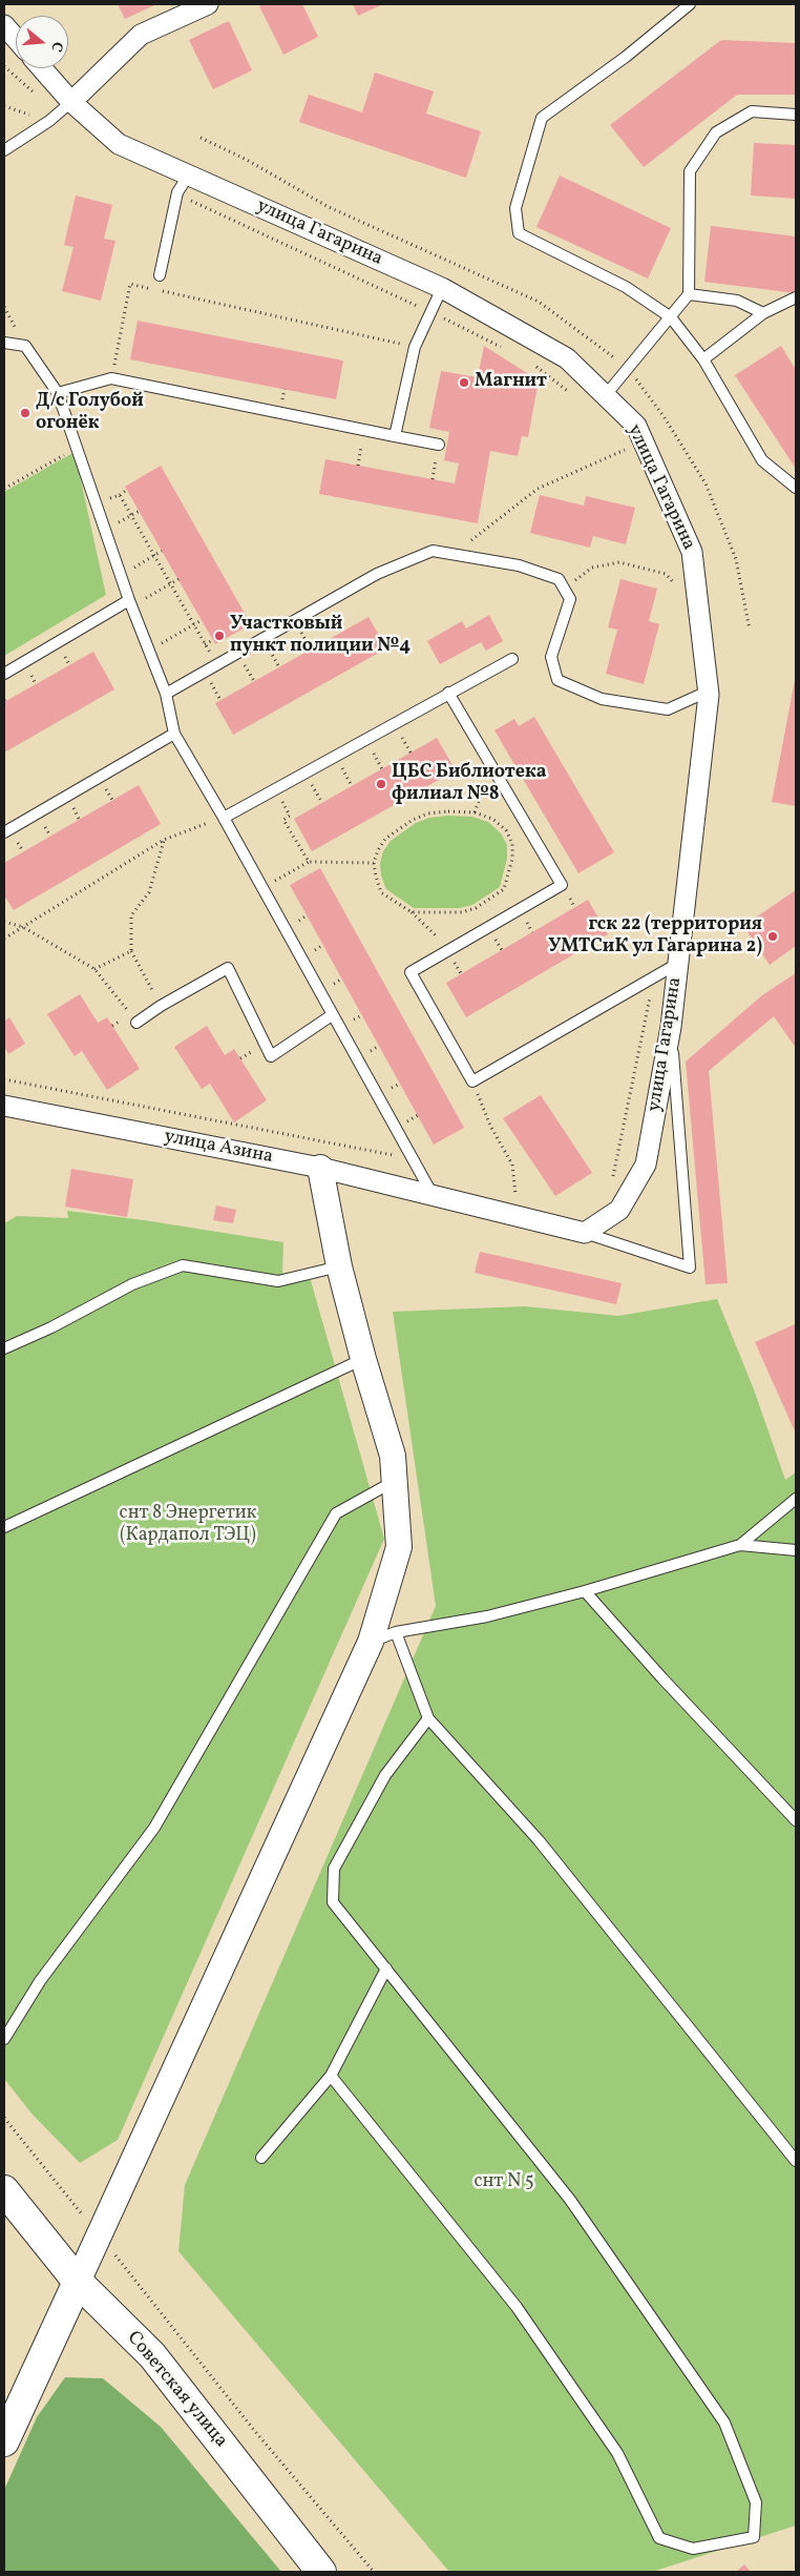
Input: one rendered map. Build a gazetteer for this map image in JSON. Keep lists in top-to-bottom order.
{
  "streets": {
    "main road": ["Советская улица"],
    "street": ["улица Гагарина", "улица Азина"]
  },
  "crossings": [
    ["улица Гагарина", "улица Азина"]
  ],
  "parks": ["снт 8 Энергетик (Кардапол ТЭЦ)", "снт N 5"],
  "places": [
    "Магнит",
    "Д/с Голубой огонёк",
    "Участковый пункт полиции №4",
    "ЦБС Библиотека филиал №8",
    "гск 22 (территория УМТСиК ул Гагарина 2)"
  ],
  "north": "right"
}
